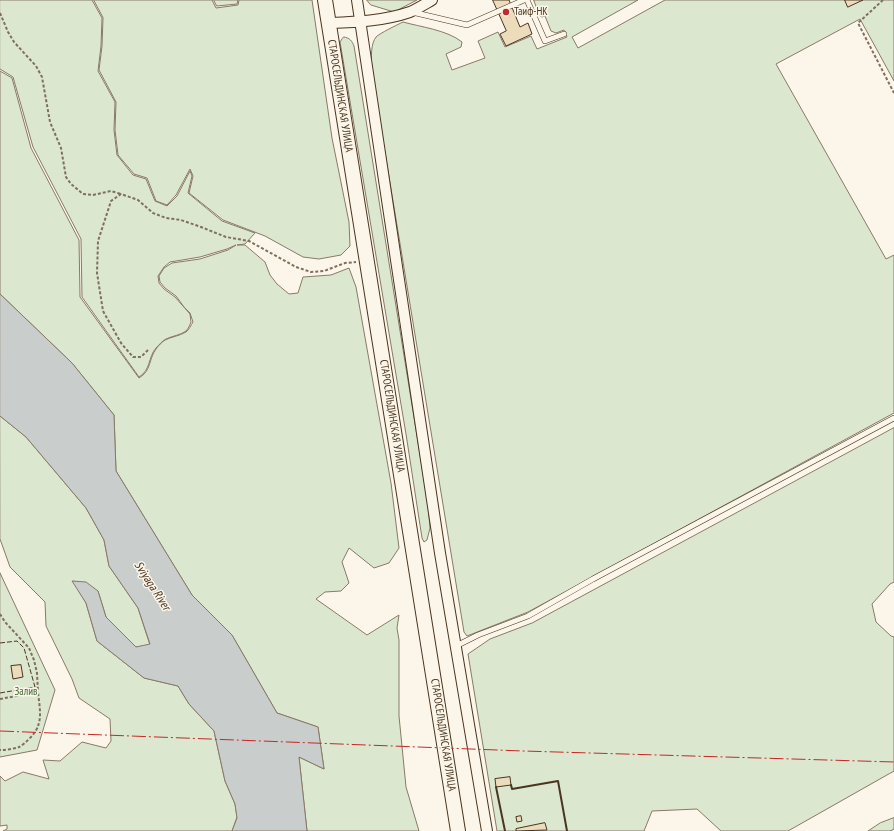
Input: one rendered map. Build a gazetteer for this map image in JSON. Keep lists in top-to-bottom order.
{
  "streets": {
    "main road": ["СТАРОСЕЛЬДИНСКАЯ УЛИЦА"]
  },
  "water": ["Sviyaga River"],
  "parks": ["Залив"],
  "places": ["Таиф-НК"]
}
